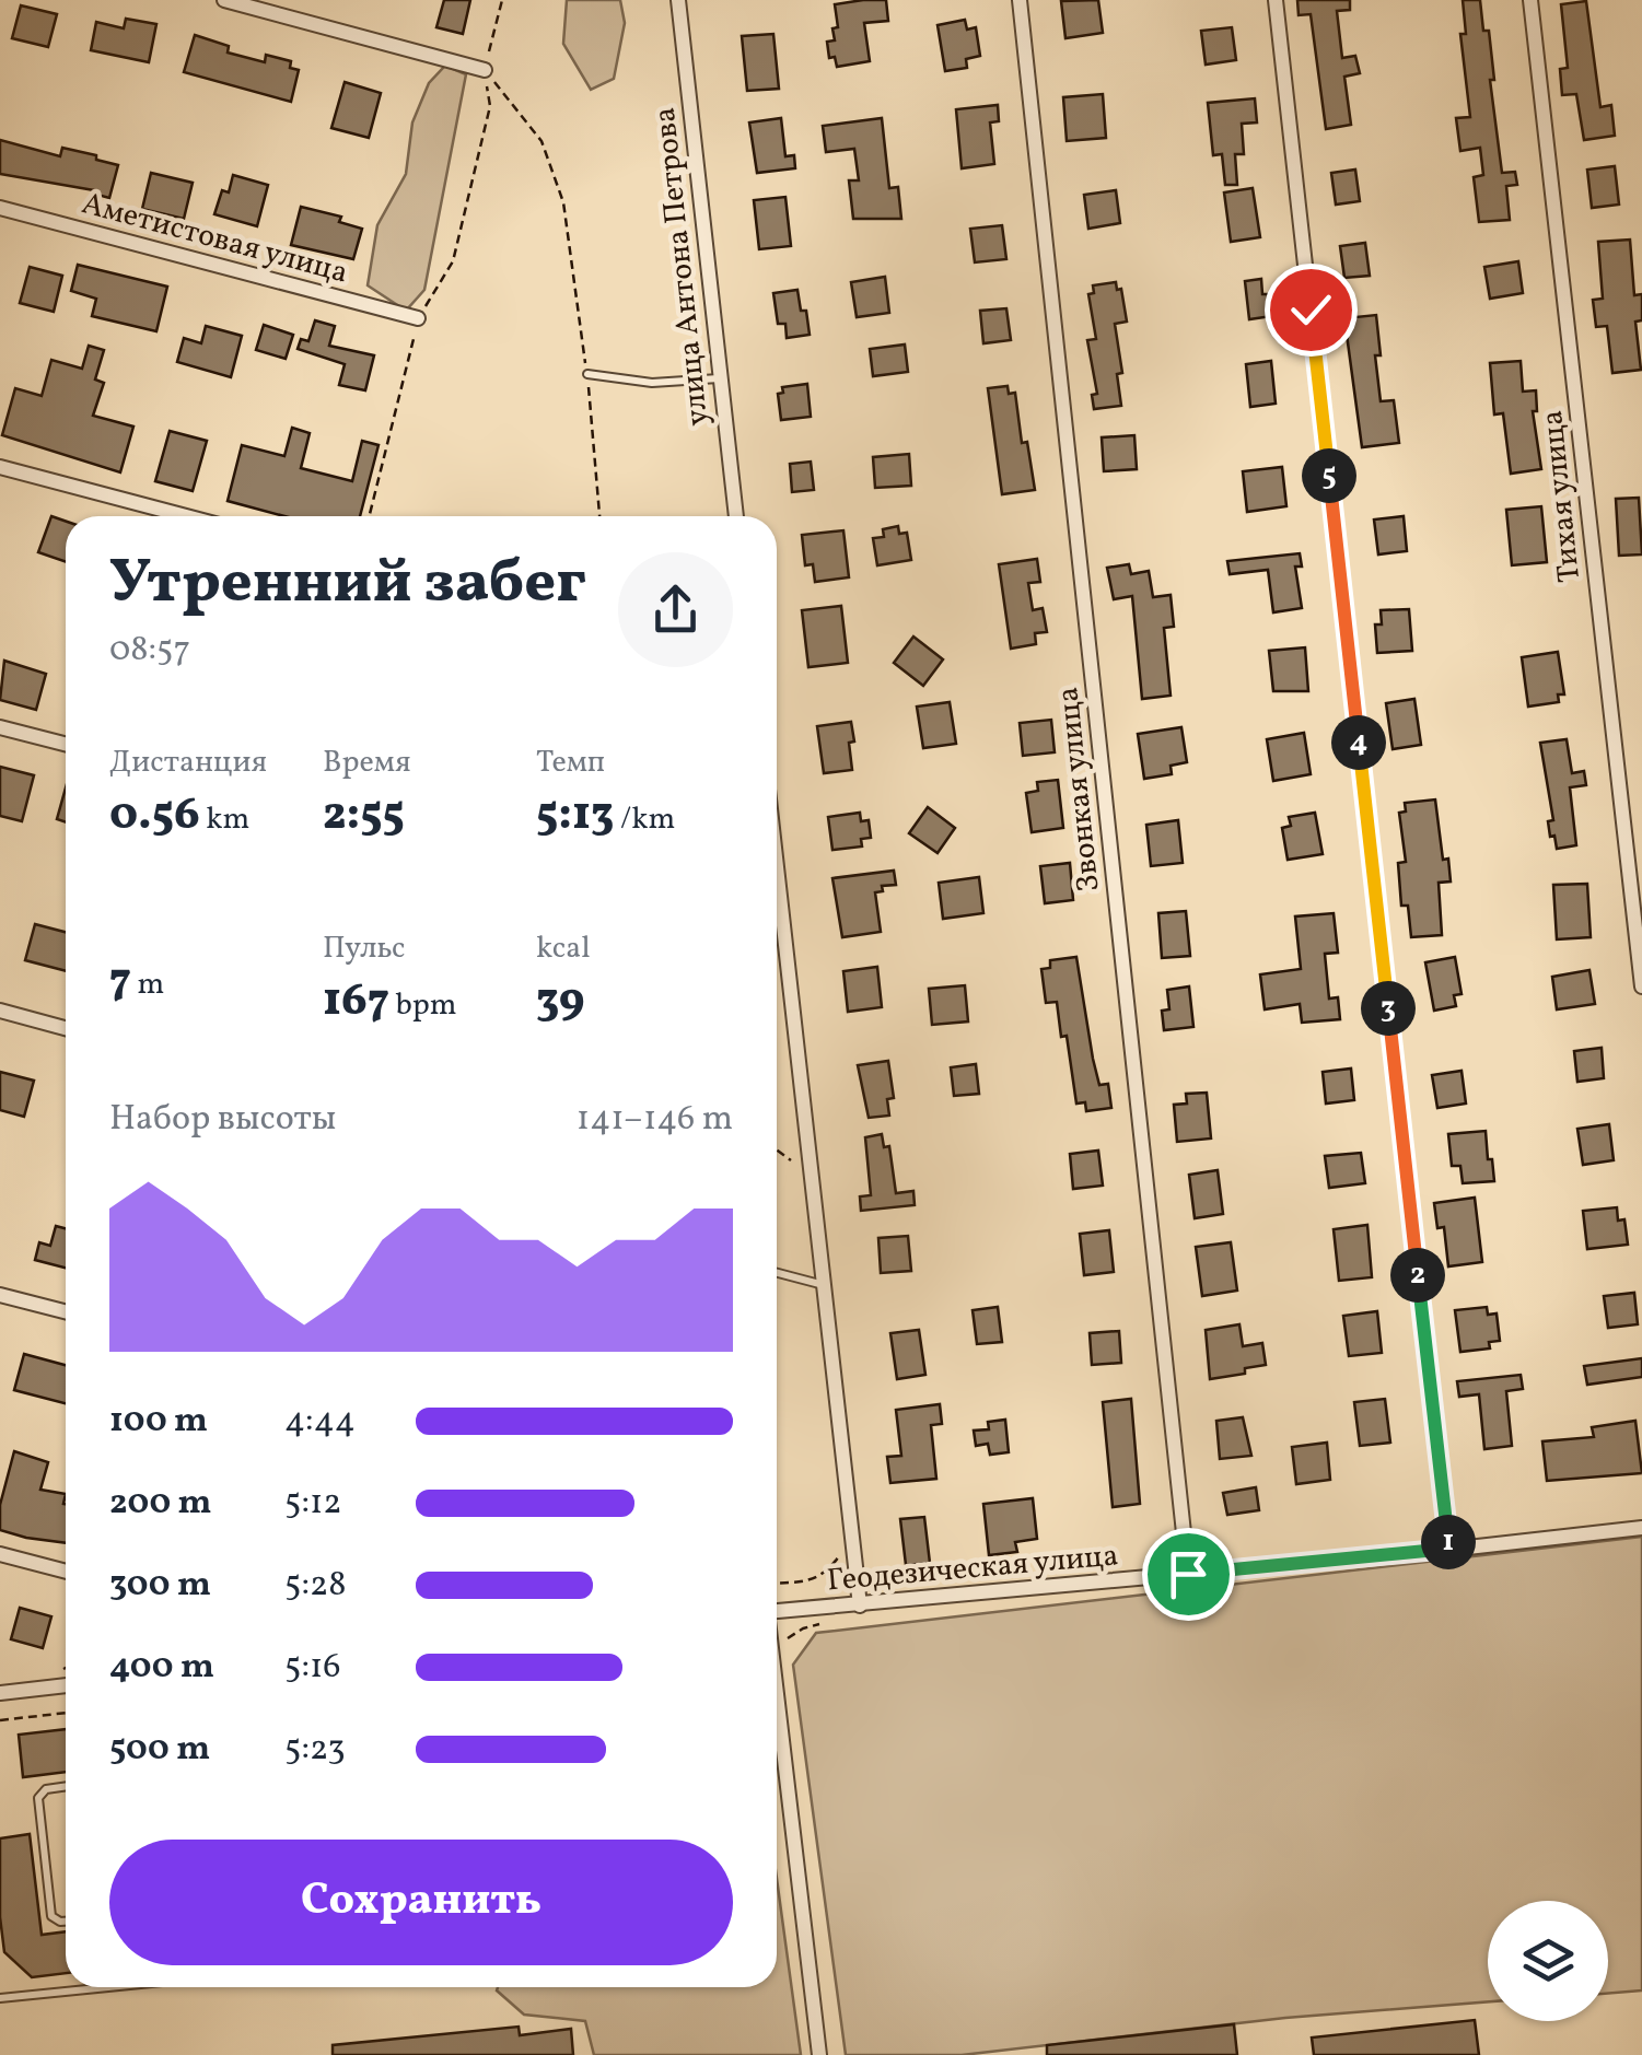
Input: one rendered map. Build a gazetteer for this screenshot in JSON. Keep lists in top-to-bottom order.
{
  "streets": {
    "street": [
      "Аметистовая улица",
      "улица Антона Петрова",
      "Тихая улица",
      "Звонкая улица",
      "Геодезическая улица"
    ]
  },
  "crossings": [
    ["Звонкая улица", "Геодезическая улица"]
  ],
  "page": {
    "pins": [
      "5",
      "4",
      "3",
      "2",
      "1"
    ],
    "heading": ["Утренний забег", "08:57"],
    "stats": [
      ["Дистанция", "0.56 km"],
      ["Время", "2:55"],
      ["Темп", "5:13 /km"],
      ["7 m"],
      ["Пульс", "167 bpm"],
      ["kcal", "39"]
    ],
    "chart": ["Набор высоты", "141–146 m"],
    "list": [
      {
        "name": "100 m",
        "note": "4:44"
      },
      {
        "name": "200 m",
        "note": "5:12"
      },
      {
        "name": "300 m",
        "note": "5:28"
      },
      {
        "name": "400 m",
        "note": "5:16"
      },
      {
        "name": "500 m",
        "note": "5:23"
      }
    ],
    "buttons": "Сохранить"
  }
}
